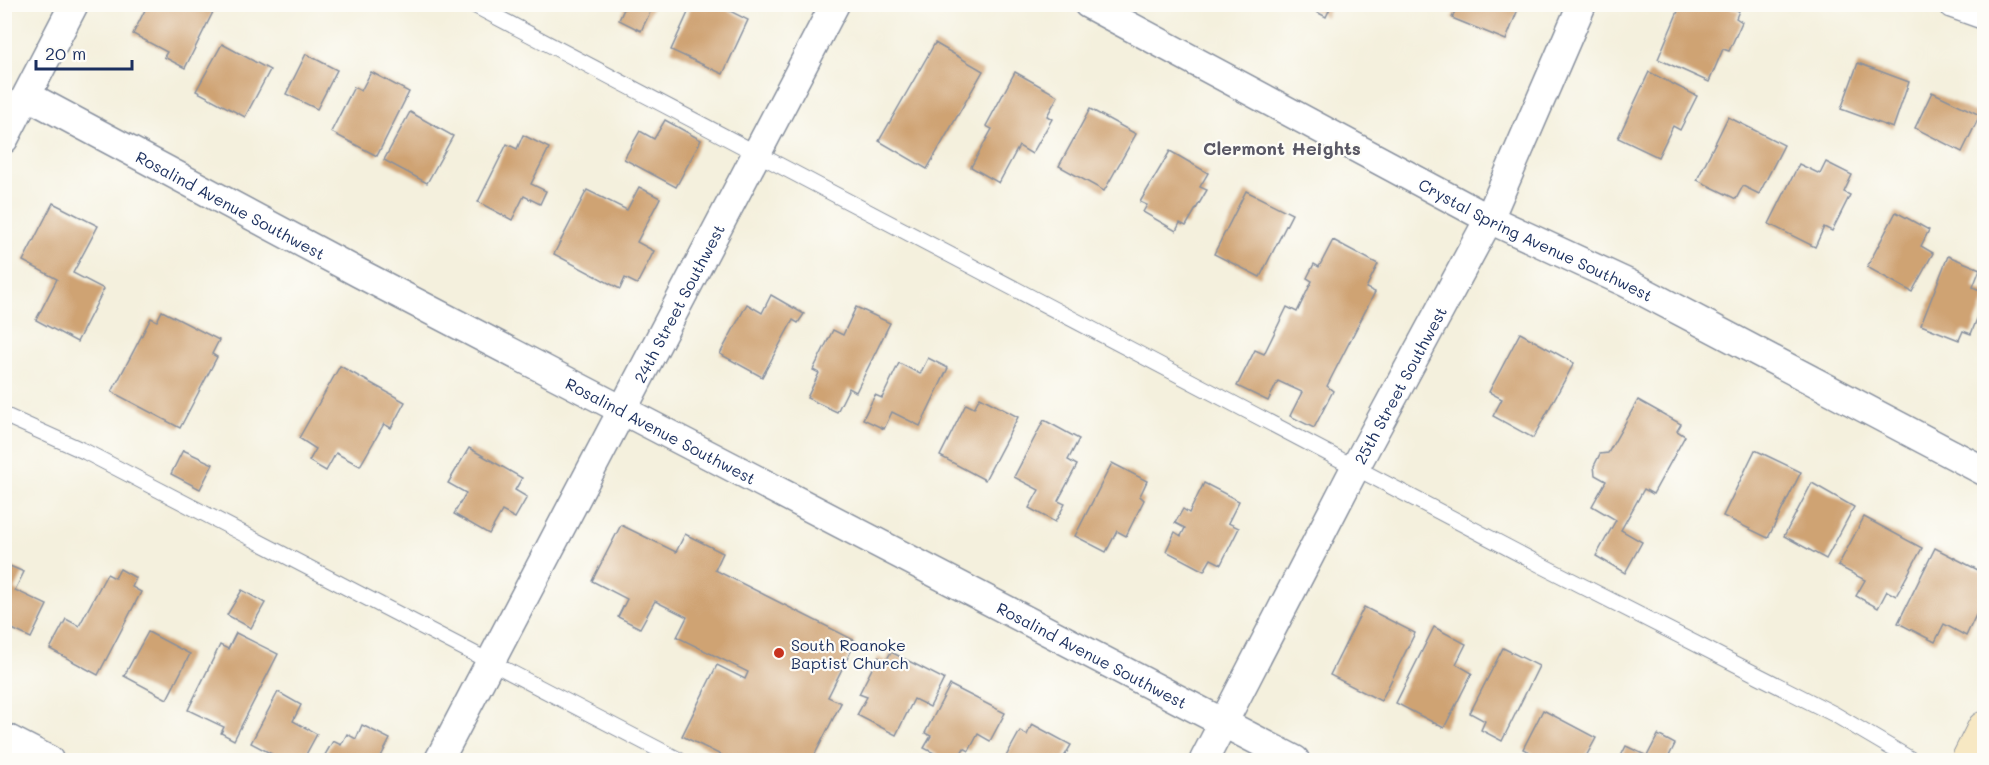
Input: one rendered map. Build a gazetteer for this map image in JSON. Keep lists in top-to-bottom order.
{
  "streets": {
    "street": [
      "Rosalind Avenue Southwest",
      "Crystal Spring Avenue Southwest",
      "24th Street Southwest",
      "25th Street Southwest"
    ]
  },
  "crossings": [
    ["Rosalind Avenue Southwest", "24th Street Southwest"],
    ["Rosalind Avenue Southwest", "25th Street Southwest"],
    ["Crystal Spring Avenue Southwest", "25th Street Southwest"]
  ],
  "districts": ["Clermont Heights"],
  "places": ["South Roanoke Baptist Church"],
  "scale_bar": "20 m"
}
